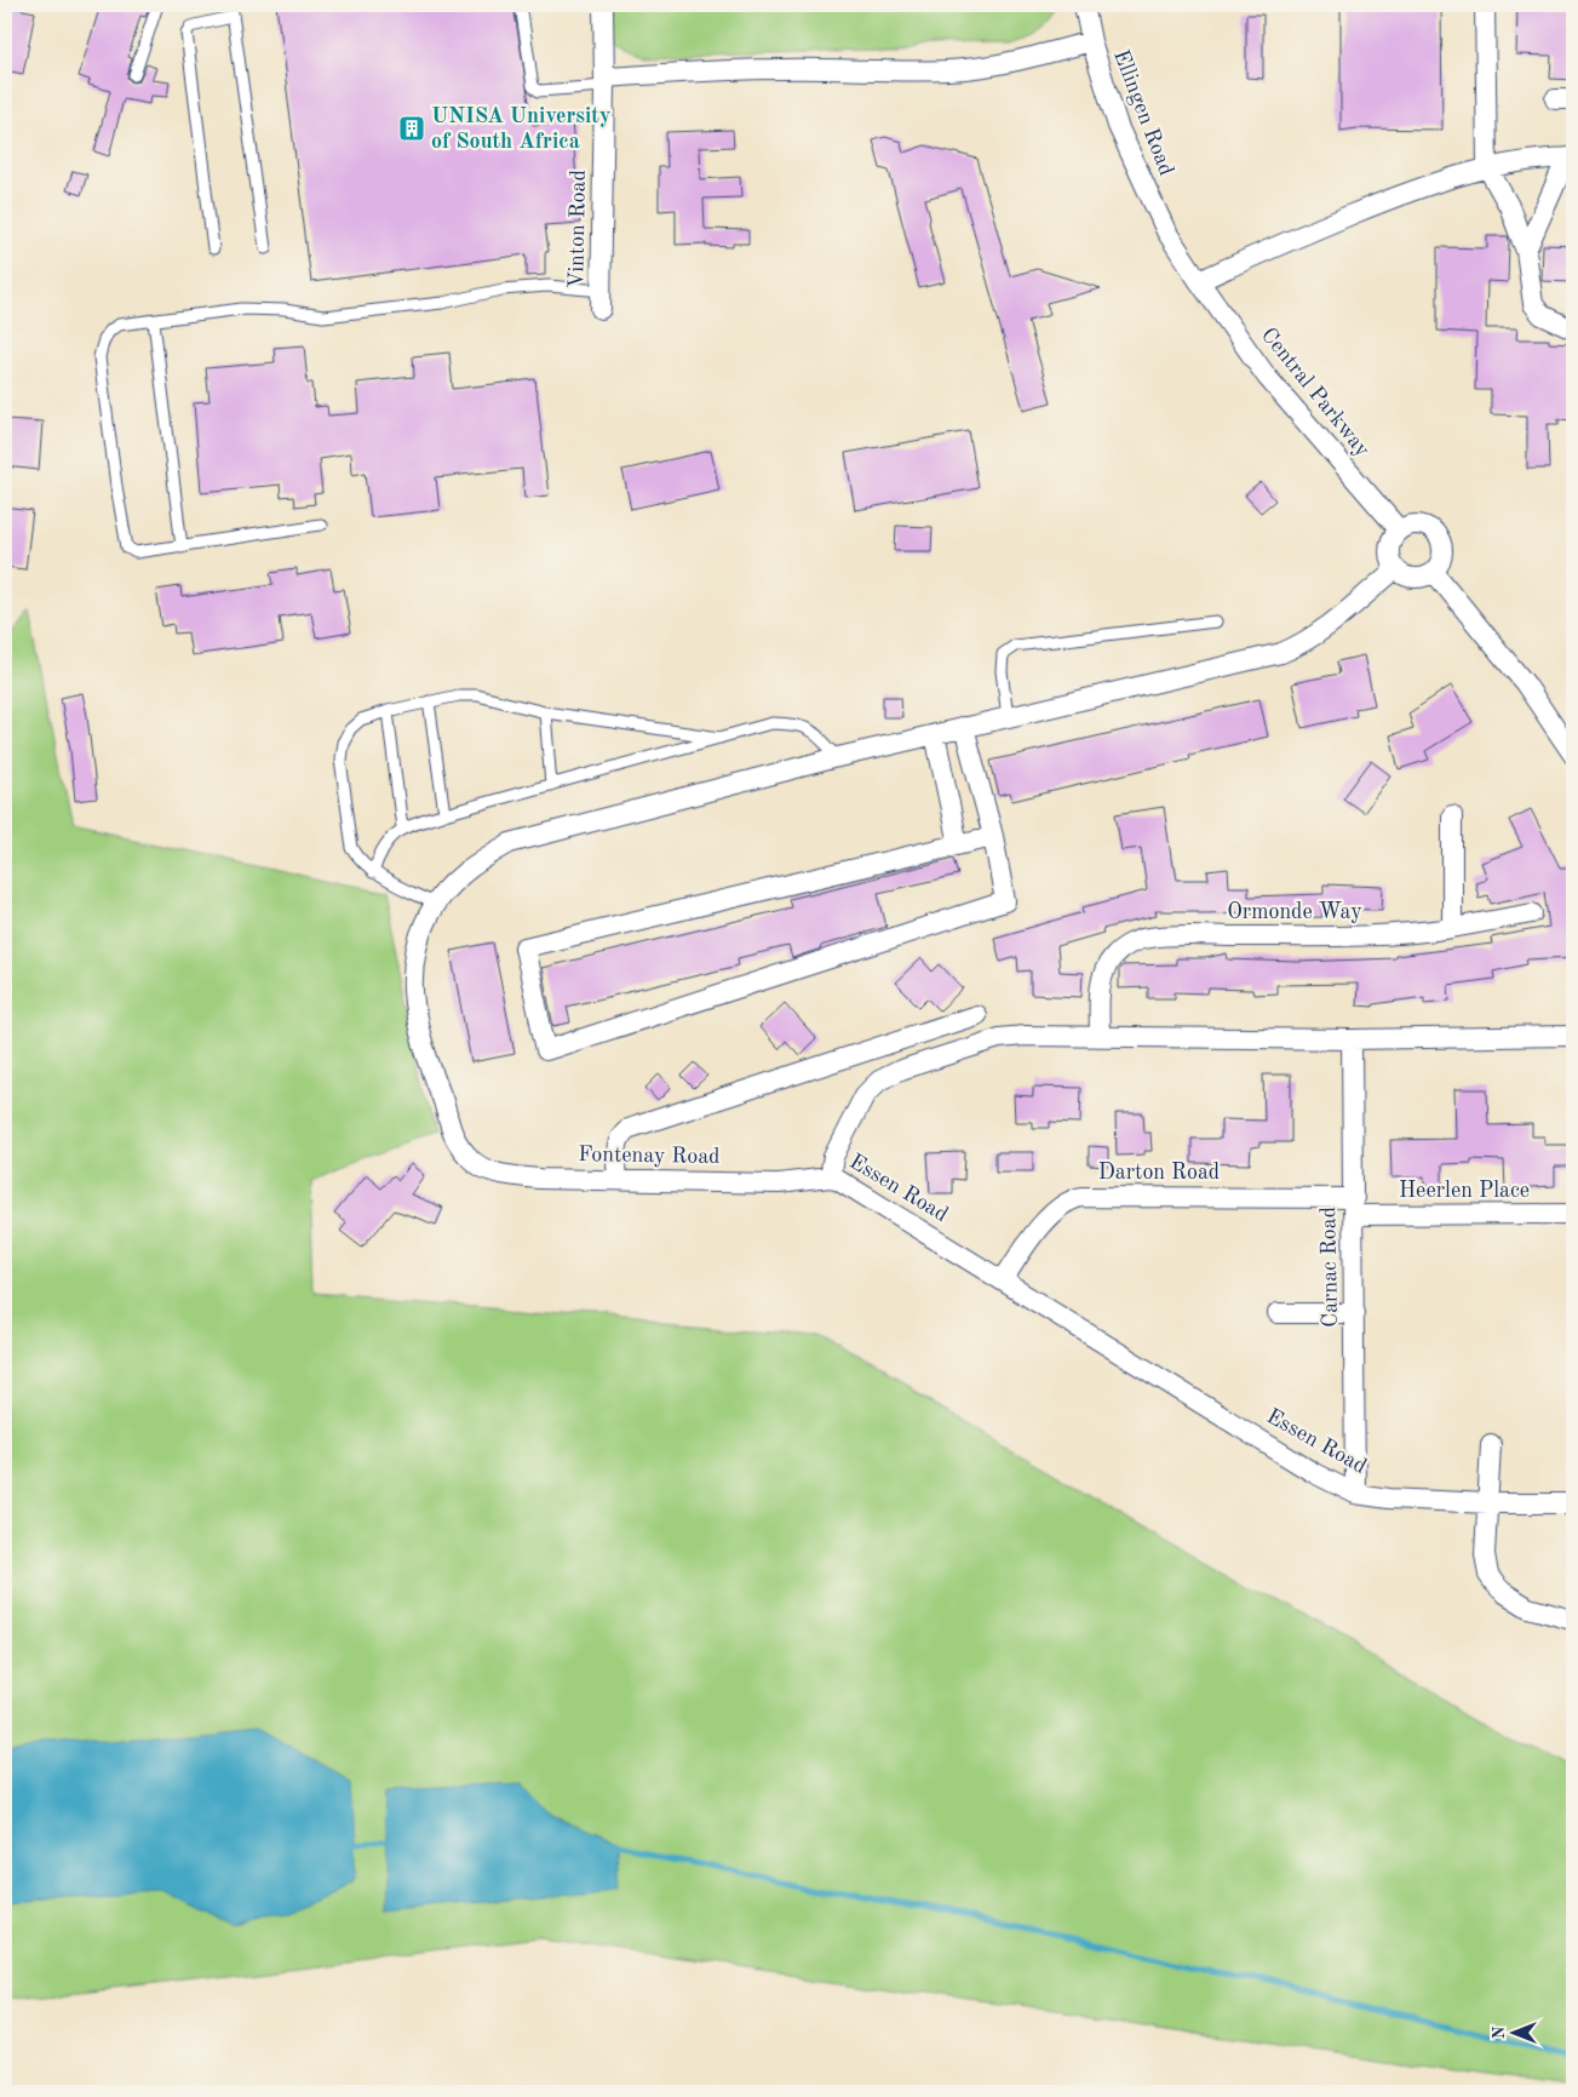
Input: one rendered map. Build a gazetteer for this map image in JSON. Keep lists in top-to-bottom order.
{
  "streets": {
    "street": [
      "Ellingen Road",
      "Vinton Road",
      "Central Parkway",
      "Ormonde Way",
      "Fontenay Road",
      "Darton Road",
      "Essen Road",
      "Heerlen Place",
      "Carnac Road"
    ]
  },
  "crossings": [
    ["Ellingen Road", "Vinton Road"],
    ["Ellingen Road", "Central Parkway"],
    ["Ormonde Way", "Essen Road"],
    ["Fontenay Road", "Essen Road"],
    ["Darton Road", "Essen Road"],
    ["Darton Road", "Heerlen Place"],
    ["Darton Road", "Carnac Road"],
    ["Essen Road", "Carnac Road"],
    ["Heerlen Place", "Carnac Road"]
  ],
  "places": {
    "building": ["UNISA University of South Africa"]
  },
  "north": "left"
}
